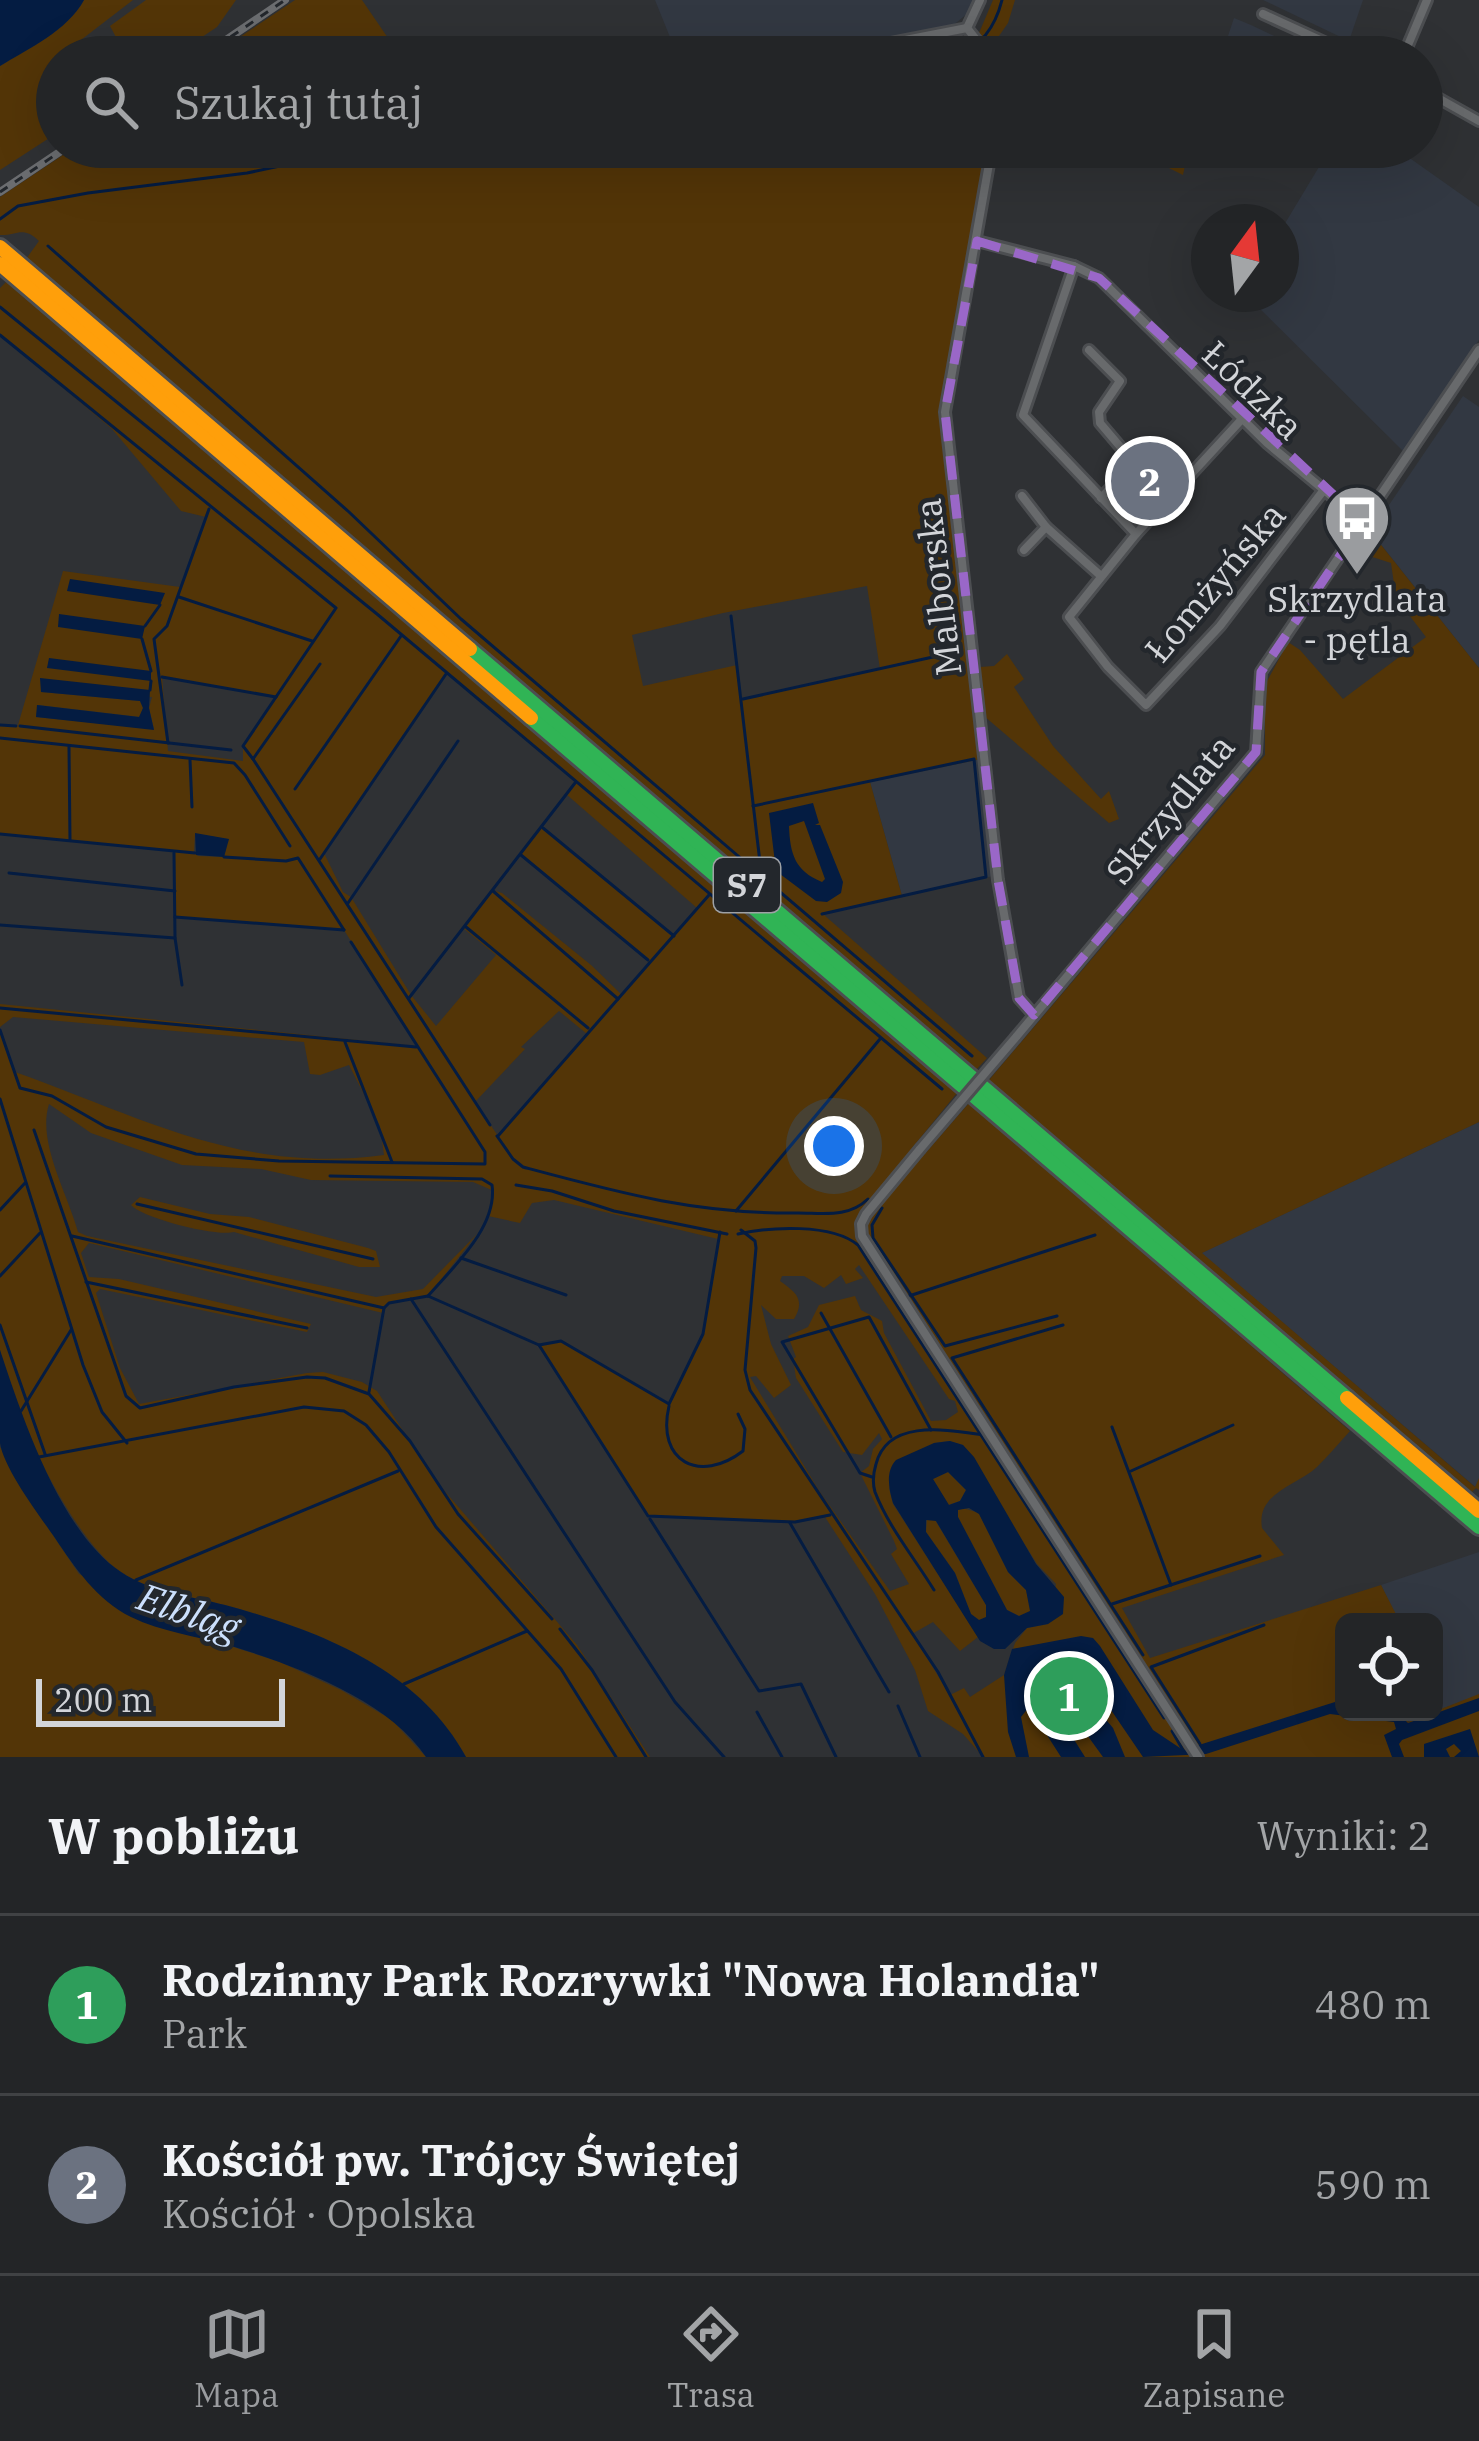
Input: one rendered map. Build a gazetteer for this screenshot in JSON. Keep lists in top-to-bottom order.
{
  "streets": {
    "highway": ["S7"],
    "street": [
      "Łódzka",
      "Łomżyńska",
      "Malborska",
      "Skrzydlata"
    ]
  },
  "crossings": [
    ["Łódzka", "Łomżyńska"],
    ["Łódzka", "Malborska"],
    ["Łódzka", "Skrzydlata"],
    ["Malborska", "Skrzydlata"]
  ],
  "water": ["Elbląg"],
  "places": {
    "bus stop": ["Skrzydlata - pętla"]
  },
  "scale_bar": "200 m",
  "north": "top",
  "page": {
    "search": "Szukaj tutaj",
    "pins": ["2", "1"],
    "scale": "200 m",
    "heading": ["W pobliżu", "Wyniki: 2"],
    "list": [
      {
        "mark": "1",
        "name": "Rodzinny Park Rozrywki \"Nowa Holandia\"",
        "note": "Park",
        "value": "480 m"
      },
      {
        "mark": "2",
        "name": "Kościół pw. Trójcy Świętej",
        "note": "Kościół · Opolska",
        "value": "590 m"
      }
    ],
    "nav": ["Mapa", "Trasa", "Zapisane"]
  }
}
